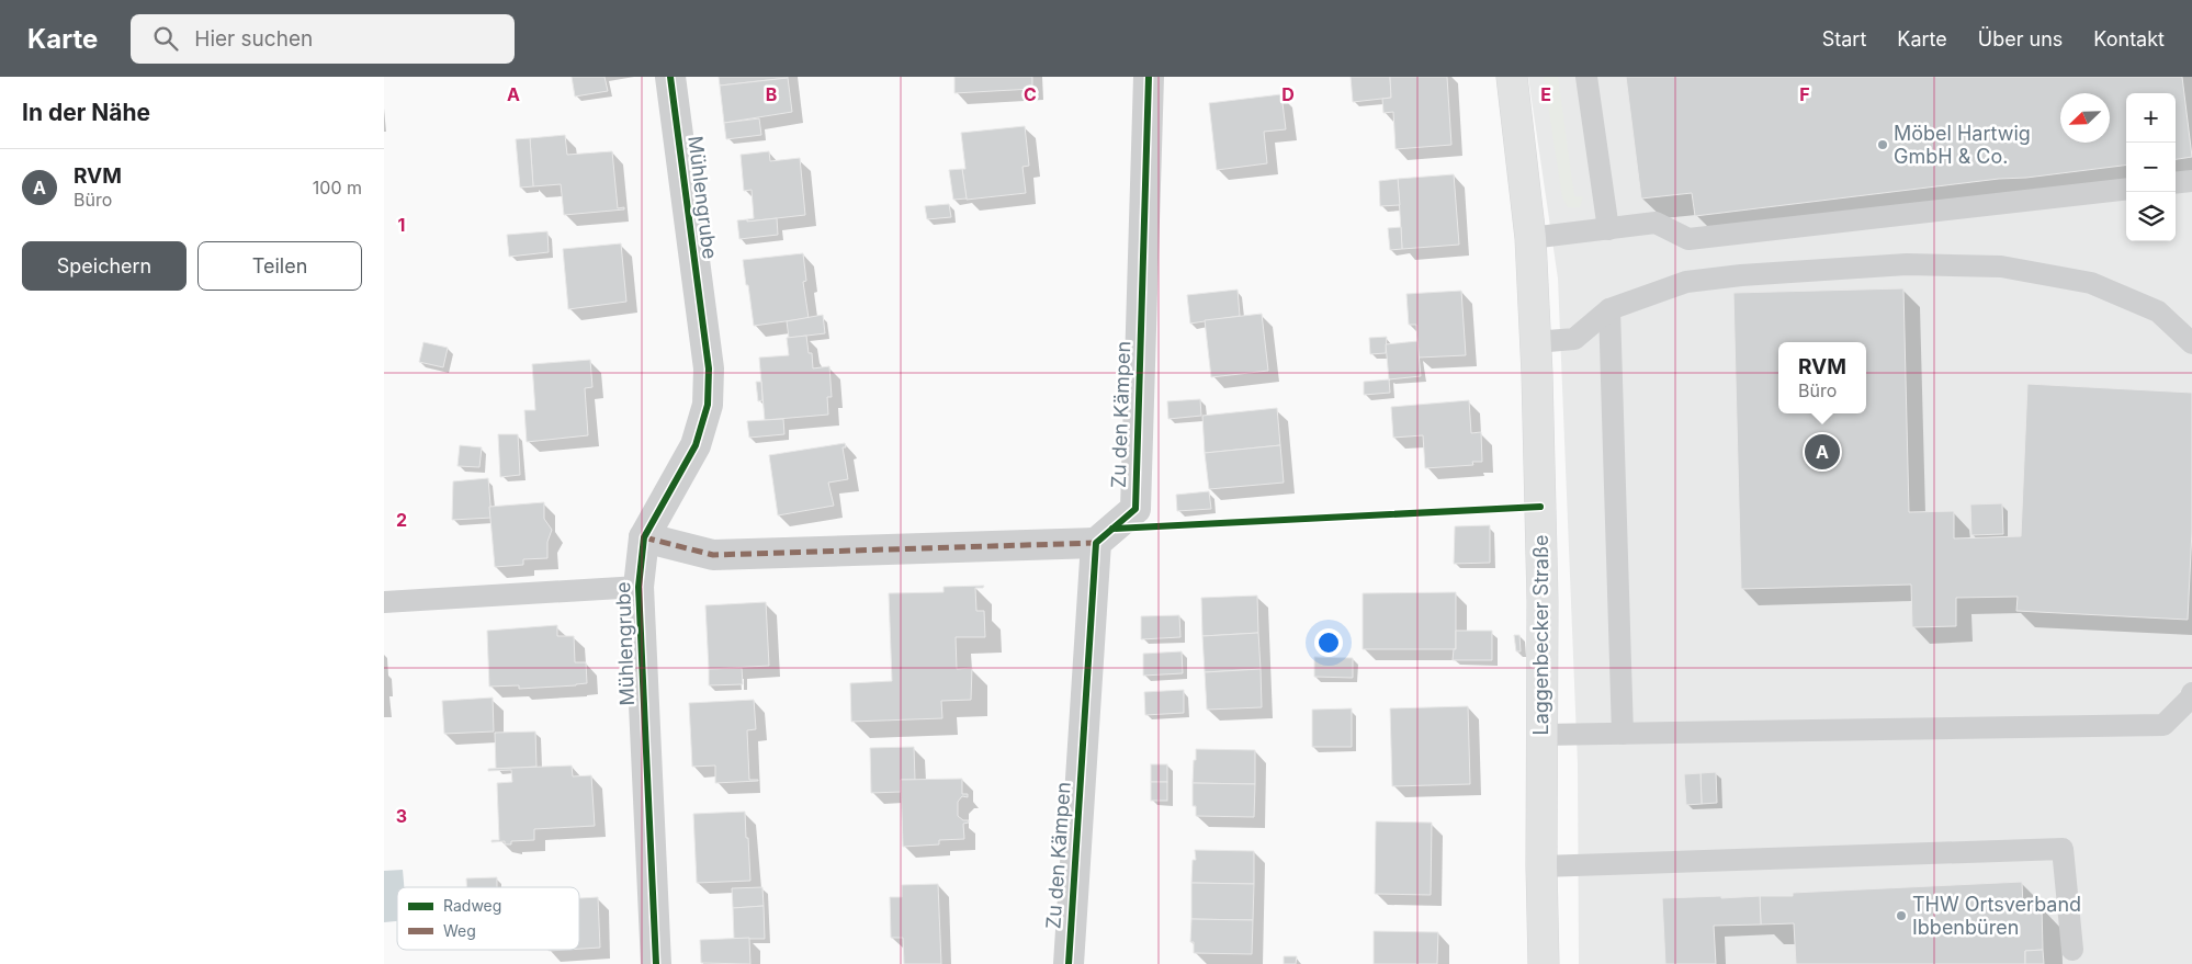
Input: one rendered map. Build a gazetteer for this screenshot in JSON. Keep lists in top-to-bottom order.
{
  "streets": {
    "street": ["Mühlengrube", "Zu den Kämpen", "Laggenbecker Straße"]
  },
  "places": ["Möbel Hartwig GmbH & Co.", "THW Ortsverband Ibbenbüren"],
  "legend": ["Radweg", "Weg"],
  "north": "bottom left",
  "page": {
    "header": "Karte",
    "search": "Hier suchen",
    "nav": [
      "Start",
      "Karte",
      "Über uns",
      "Kontakt"
    ],
    "heading": "In der Nähe",
    "map_buttons": ["+", "−"],
    "list": [
      {
        "mark": "A",
        "name": "RVM",
        "note": "Büro",
        "value": "100 m"
      }
    ],
    "buttons": ["Speichern", "Teilen"],
    "popup": ["RVM", "Büro"],
    "pins": "A"
  },
  "grid": {
    "columns": [
      "A",
      "B",
      "C",
      "D",
      "E",
      "F"
    ],
    "rows": ["1", "2", "3"]
  }
}
